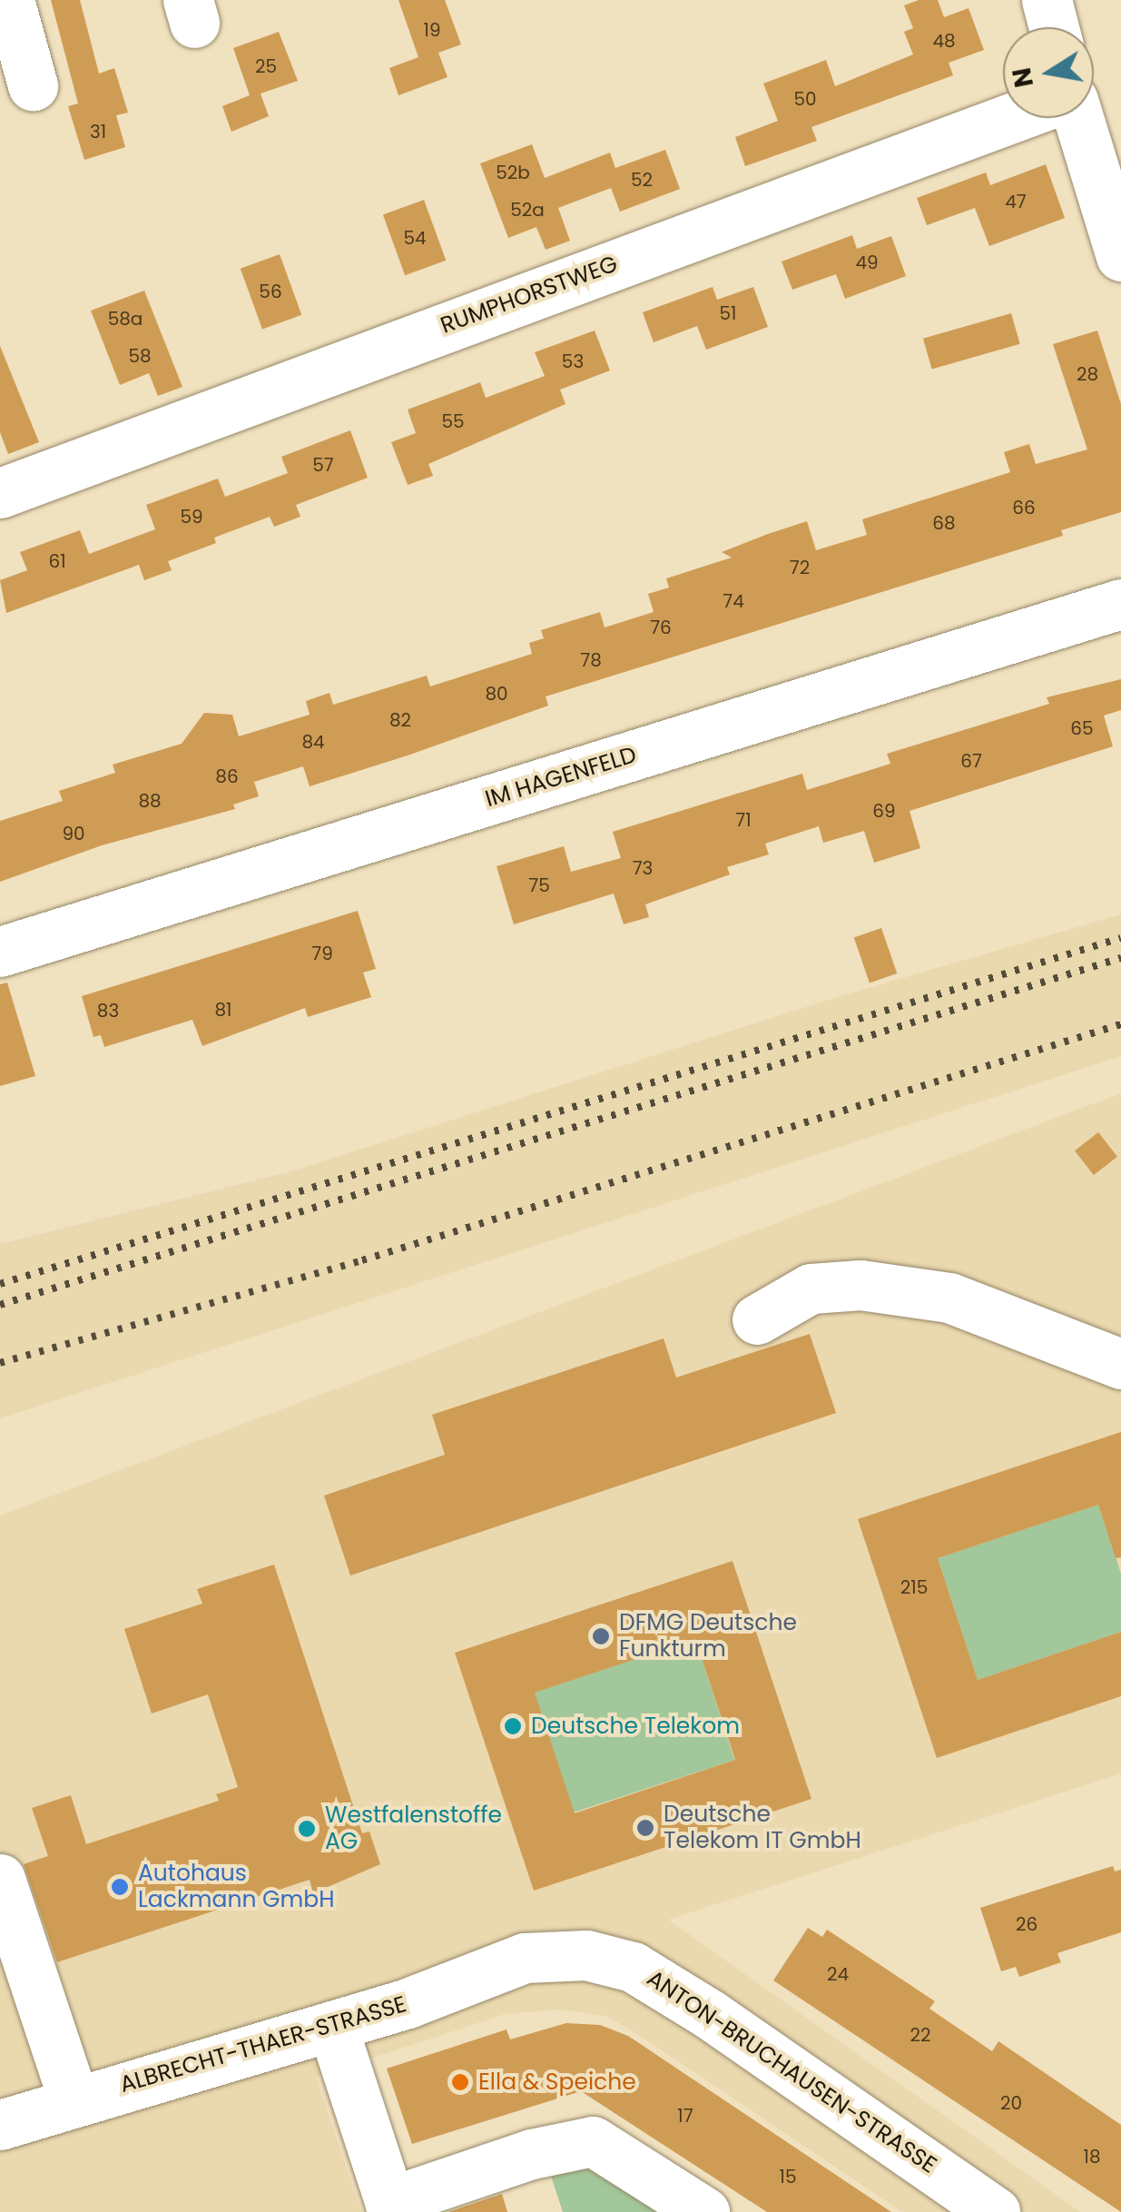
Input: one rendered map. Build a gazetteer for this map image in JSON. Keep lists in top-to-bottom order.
{
  "streets": {
    "street": [
      "RUMPHORSTWEG",
      "IM HAGENFELD",
      "ALBRECHT-THAER-STRASSE",
      "ANTON-BRUCHAUSEN-STRASSE"
    ]
  },
  "crossings": [
    ["ALBRECHT-THAER-STRASSE", "ANTON-BRUCHAUSEN-STRASSE"]
  ],
  "places": [
    "DFMG Deutsche Funkturm",
    "Deutsche Telekom",
    "Deutsche Telekom IT GmbH",
    "Westfalenstoffe AG",
    "Autohaus Lackmann GmbH",
    "Ella & Speiche"
  ],
  "house_numbers": [
    "19",
    "48",
    "25",
    "50",
    "31",
    "52b",
    "52",
    "47",
    "52a",
    "54",
    "49",
    "56",
    "51",
    "58a",
    "58",
    "53",
    "28",
    "55",
    "57",
    "66",
    "59",
    "68",
    "61",
    "72",
    "74",
    "76",
    "78",
    "80",
    "82",
    "65",
    "84",
    "67",
    "86",
    "88",
    "69",
    "71",
    "90",
    "73",
    "75",
    "79",
    "81",
    "83",
    "215",
    "26",
    "24",
    "22",
    "20",
    "17",
    "18",
    "15"
  ],
  "north": "left"
}
